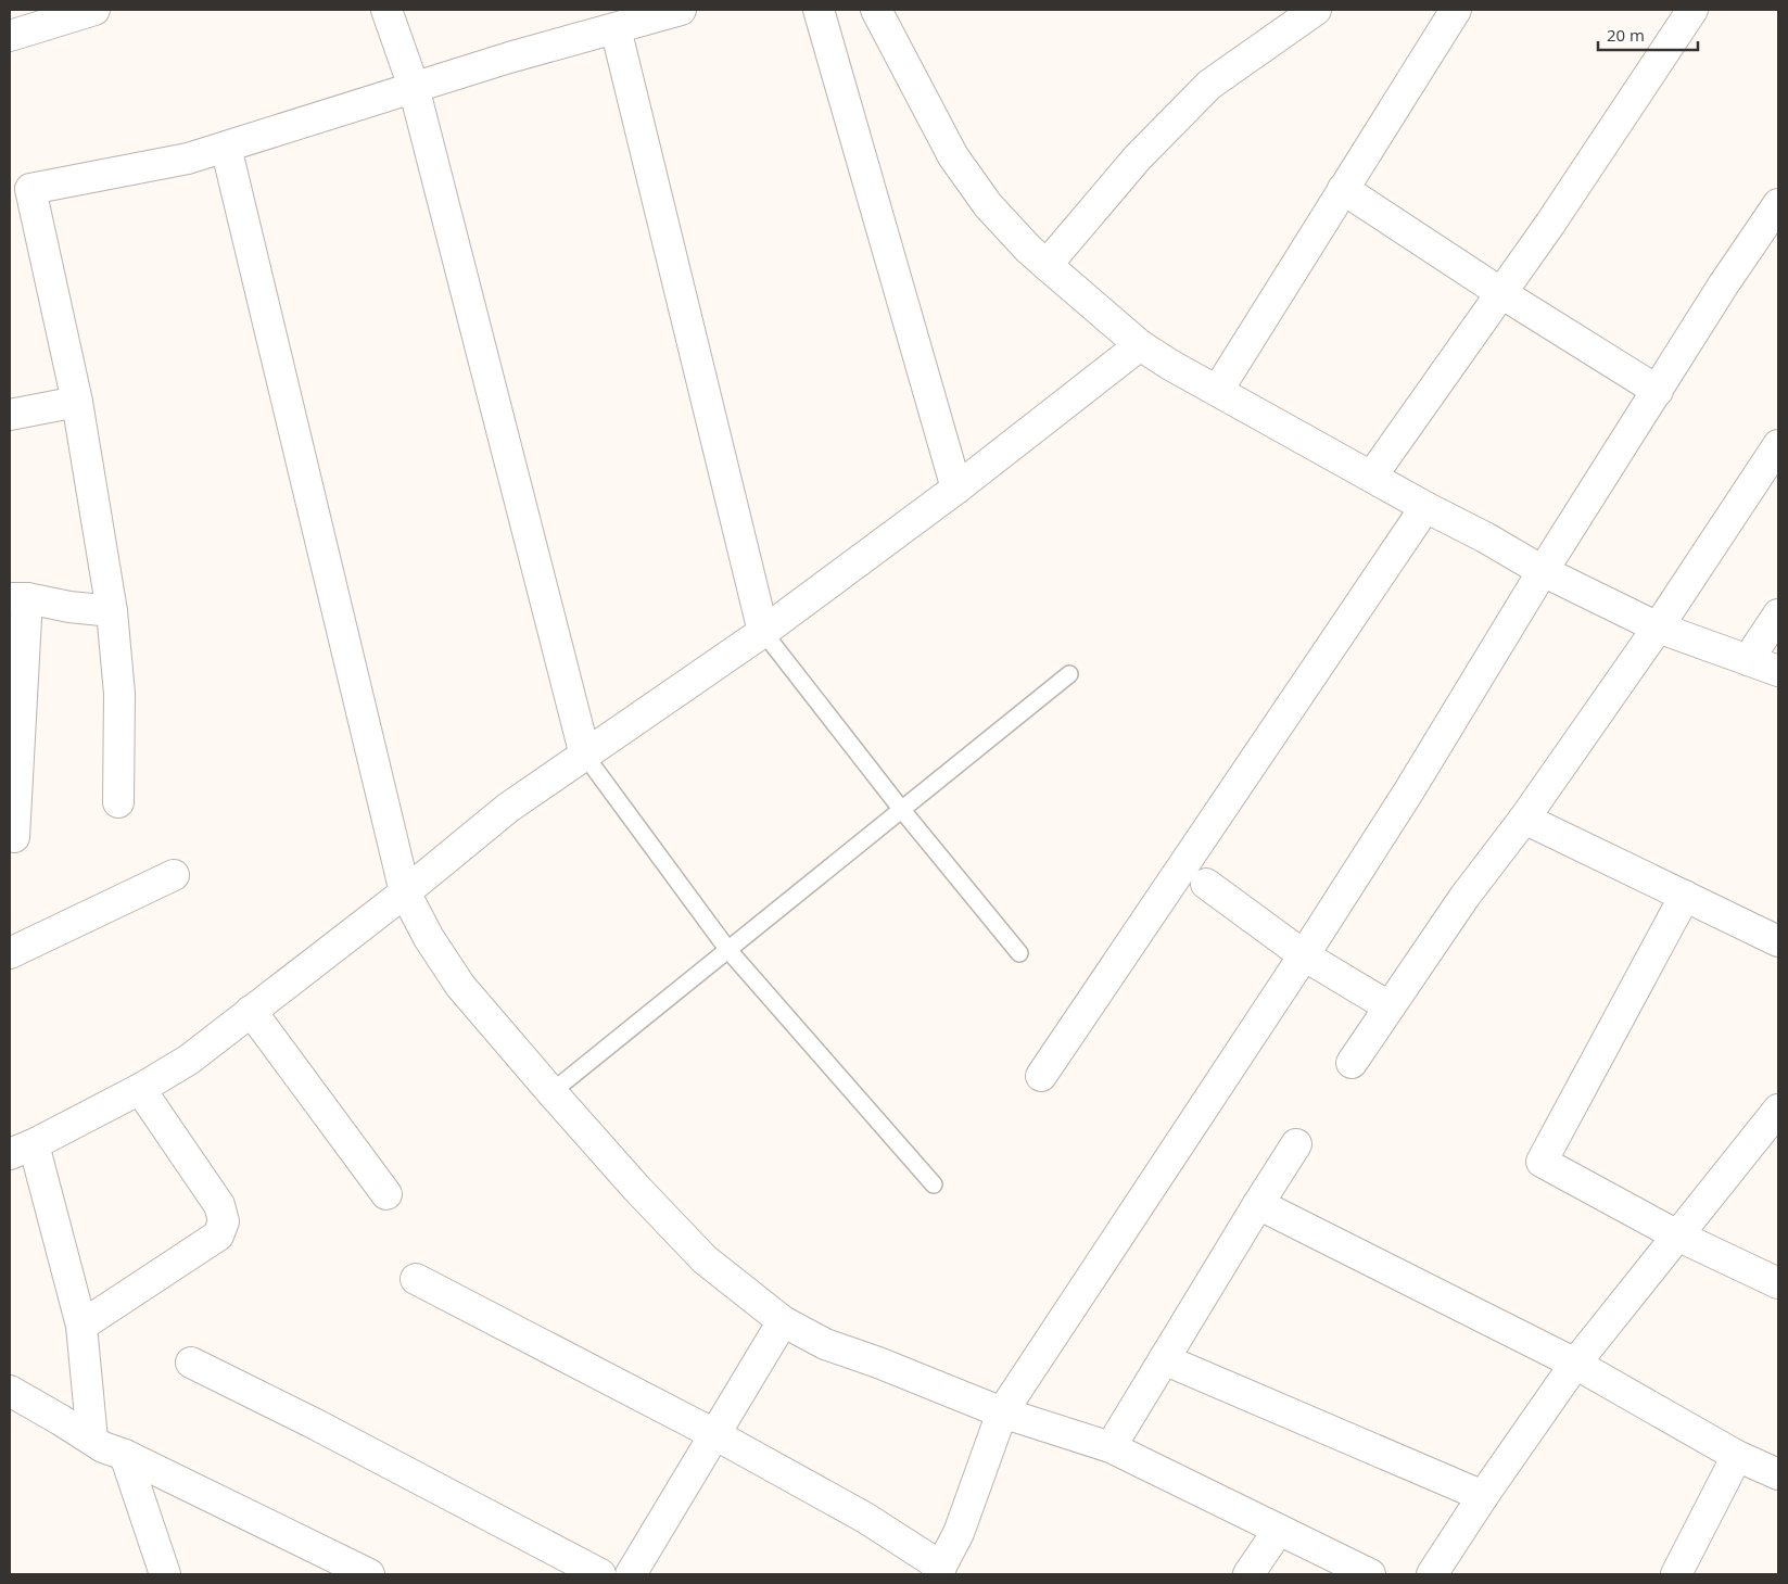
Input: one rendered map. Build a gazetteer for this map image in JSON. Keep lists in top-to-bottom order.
{
  "scale_bar": "20 m"
}
